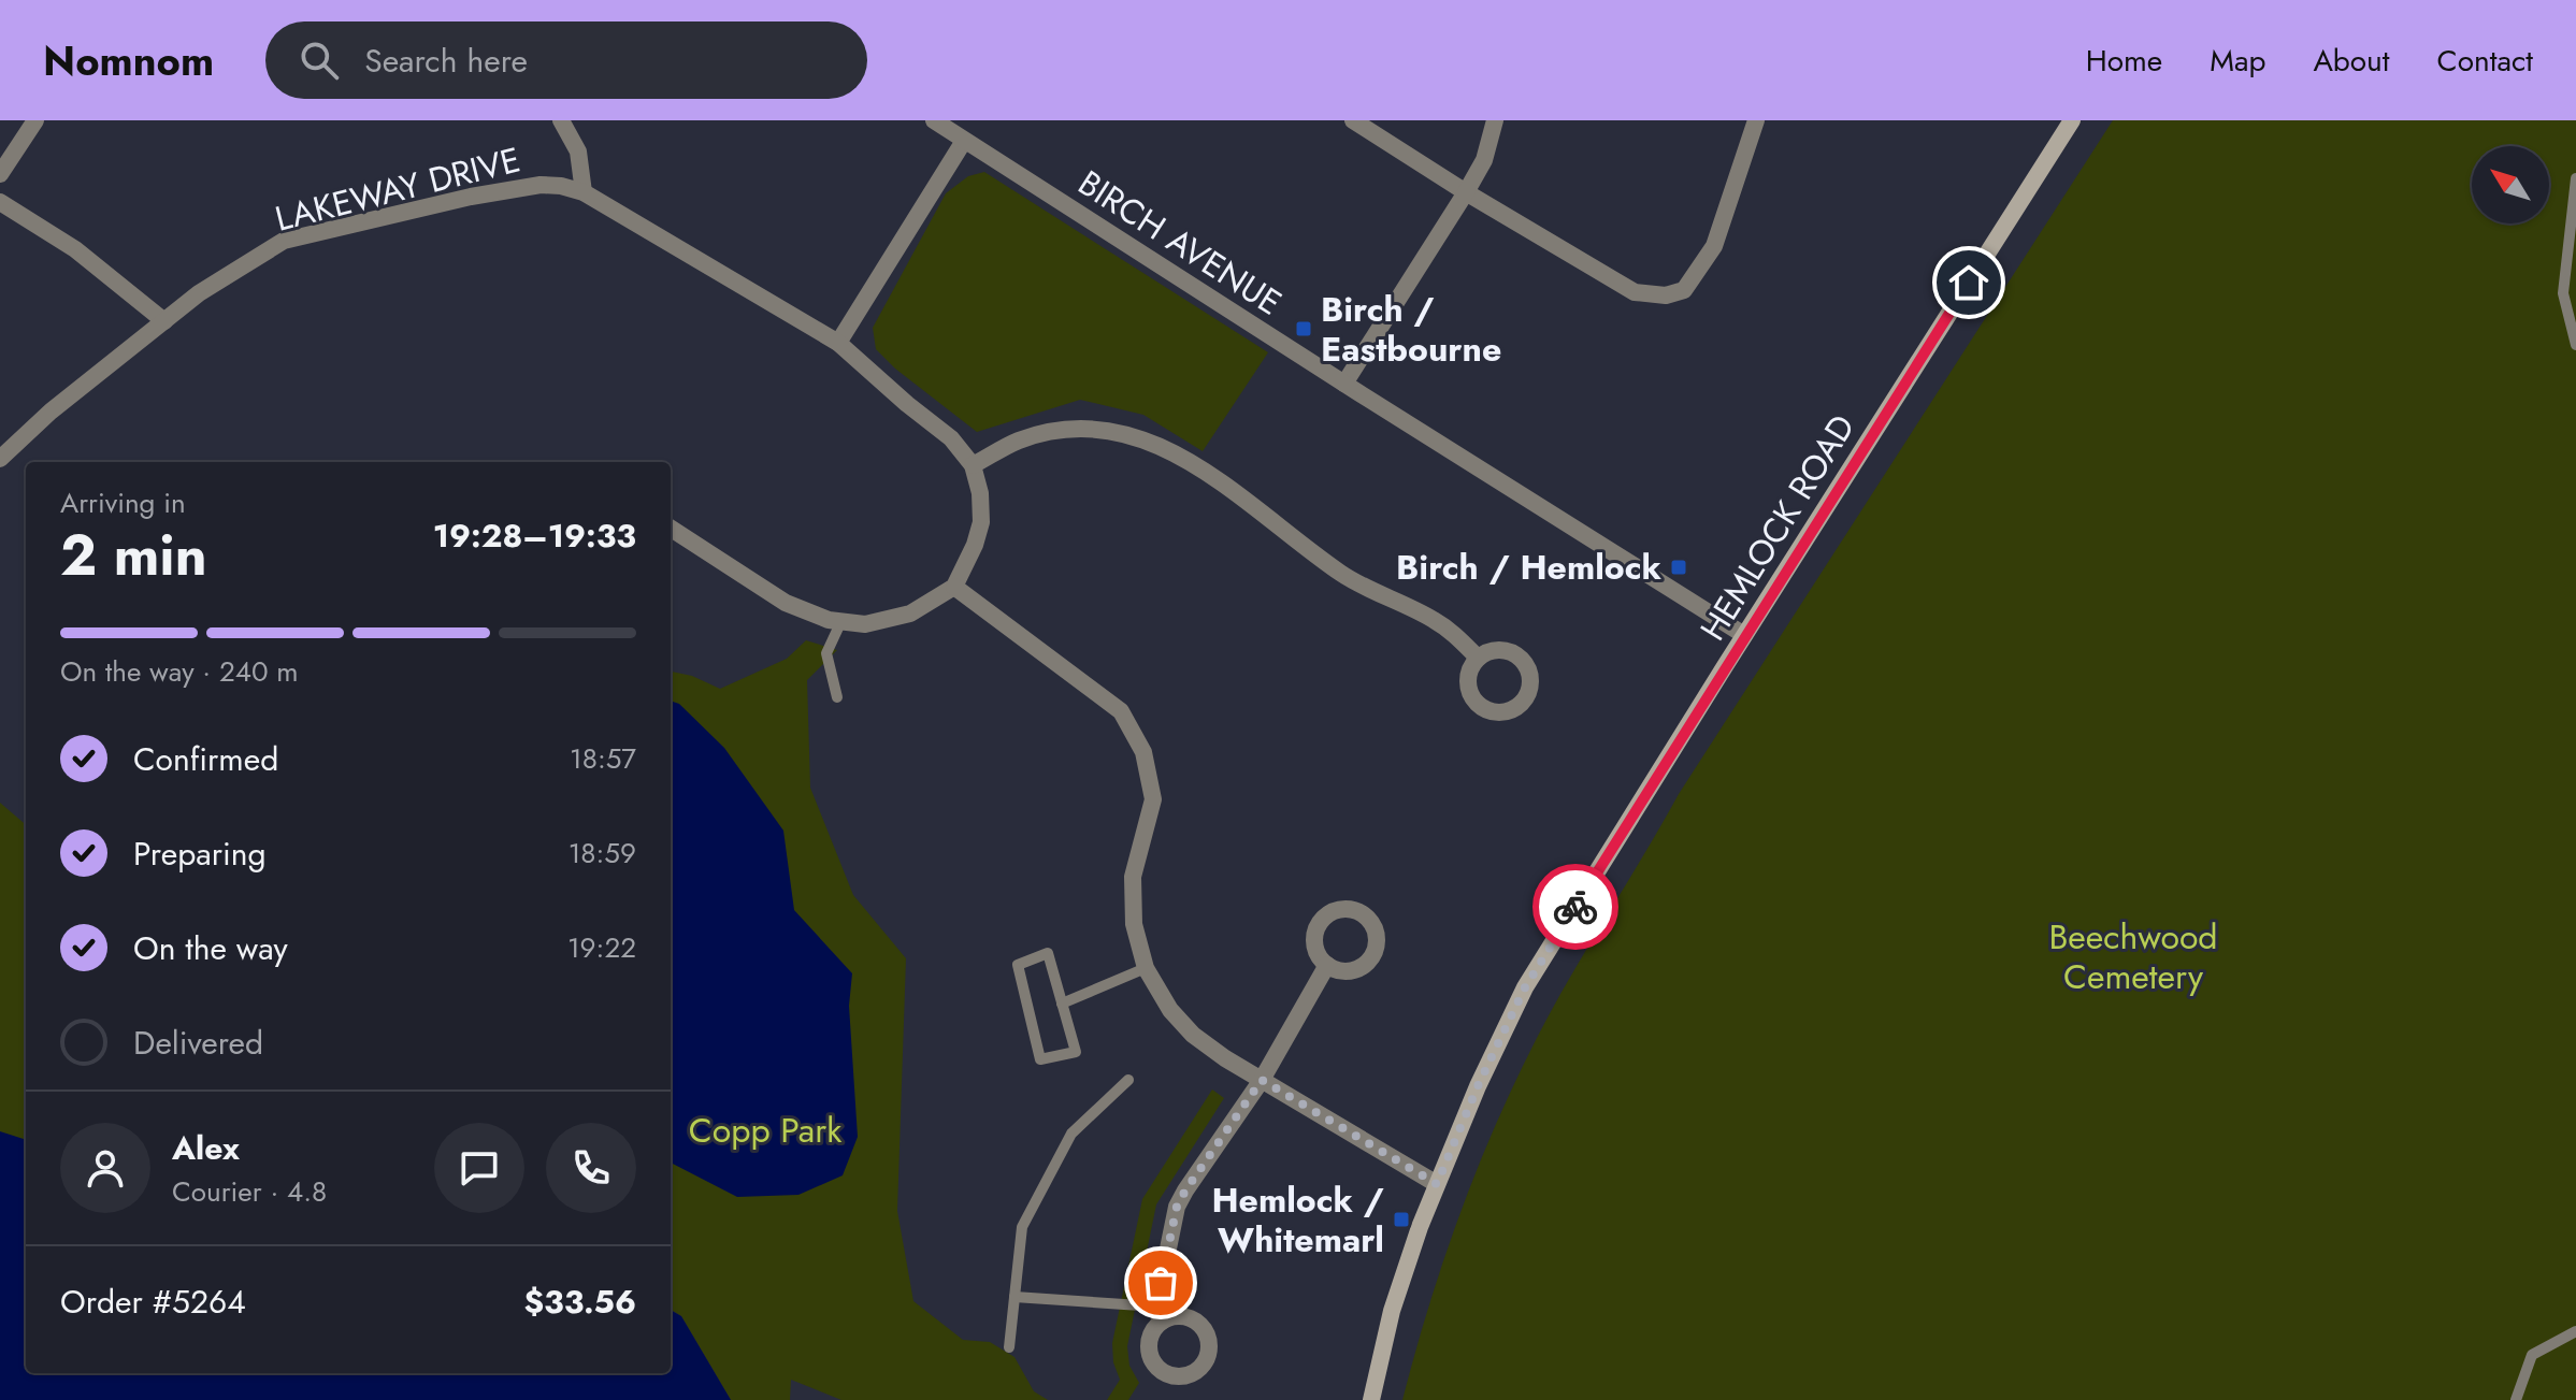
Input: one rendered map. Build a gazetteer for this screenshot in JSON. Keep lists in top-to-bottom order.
{
  "streets": {
    "main road": ["HEMLOCK ROAD"],
    "street": ["LAKEWAY DRIVE", "BIRCH AVENUE"]
  },
  "crossings": [
    ["BIRCH AVENUE", "HEMLOCK ROAD"]
  ],
  "parks": ["Beechwood Cemetery", "Copp Park"],
  "places": {
    "transit": ["Birch / Eastbourne", "Birch / Hemlock", "Hemlock / Whitemarl"]
  },
  "north": "top left",
  "page": {
    "header": "Nomnom",
    "search": "Search here",
    "nav": [
      "Home",
      "Map",
      "About",
      "Contact"
    ],
    "heading": ["2 min", "Arriving in", "19:28–19:33"],
    "panel": [
      "Alex",
      "Courier · 4.8",
      "Order #5264",
      "$33.56"
    ],
    "bar": "On the way · 240 m",
    "list": [
      ["Confirmed", "18:57"],
      ["Preparing", "18:59"],
      ["On the way", "19:22"],
      "Delivered"
    ]
  }
}
